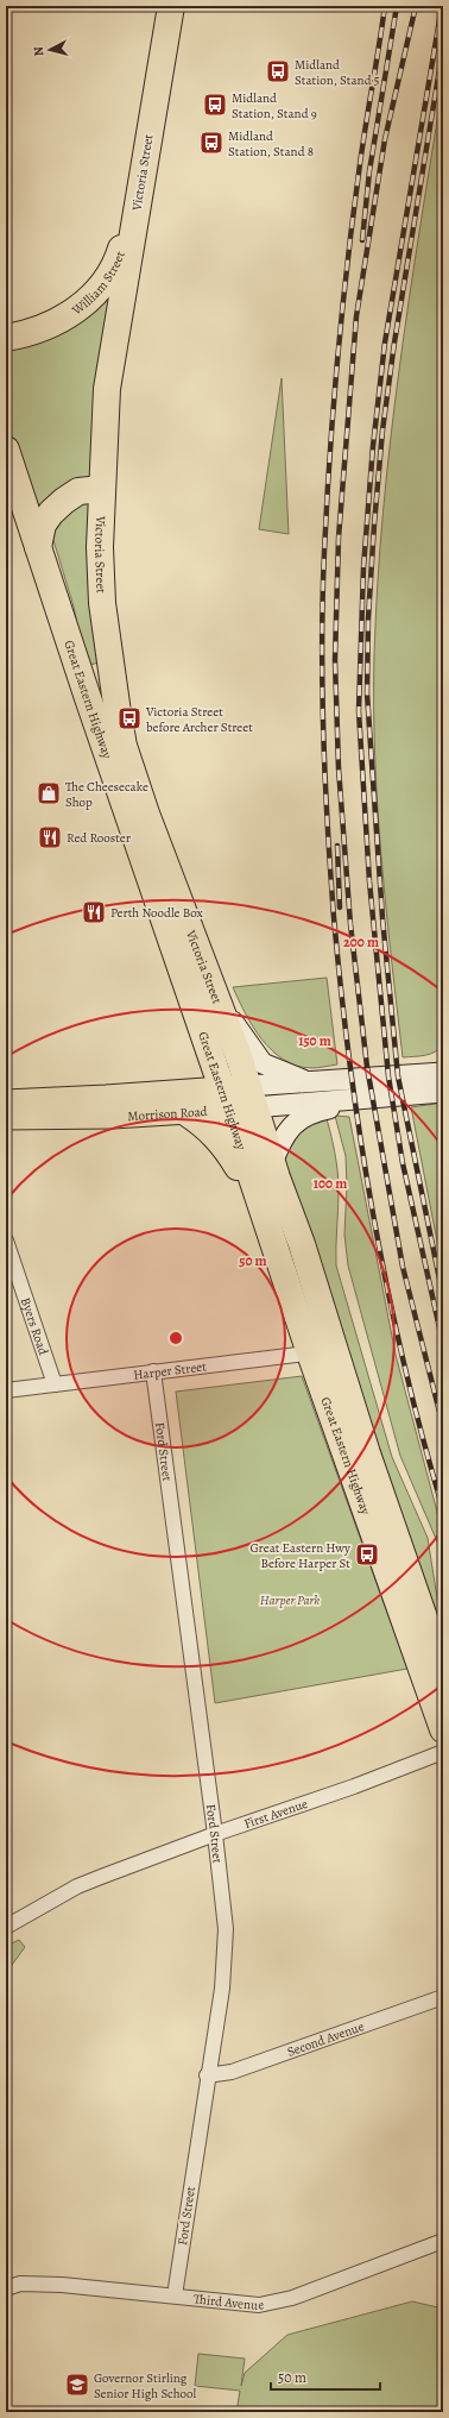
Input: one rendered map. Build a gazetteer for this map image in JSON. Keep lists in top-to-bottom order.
{
  "streets": {
    "highway": ["Victoria Street", "William Street", "Great Eastern Highway"],
    "main road": ["Morrison Road"],
    "street": [
      "Byers Road",
      "Harper Street",
      "Ford Street",
      "First Avenue",
      "Second Avenue",
      "Third Avenue"
    ]
  },
  "crossings": [
    ["Victoria Street", "William Street"],
    ["Victoria Street", "Great Eastern Highway"],
    ["Victoria Street", "Morrison Road"],
    ["Great Eastern Highway", "Morrison Road"],
    ["Great Eastern Highway", "Harper Street"],
    ["Byers Road", "Harper Street"],
    ["Harper Street", "Ford Street"],
    ["Ford Street", "First Avenue"],
    ["Ford Street", "Second Avenue"],
    ["Ford Street", "Third Avenue"]
  ],
  "parks": ["Harper Park"],
  "places": {
    "bus stop": [
      "Midland Station, Stand 5",
      "Midland Station, Stand 9",
      "Midland Station, Stand 8",
      "Victoria Street before Archer Street",
      "Great Eastern Hwy Before Harper St"
    ],
    "shop": ["The Cheesecake Shop"],
    "restaurant": ["Red Rooster", "Perth Noodle Box"],
    "school or university": ["Governor Stirling Senior High School"]
  },
  "scale_bar": "50 m",
  "north": "left",
  "rings": [
    "200 m",
    "150 m",
    "100 m",
    "50 m"
  ]
}
